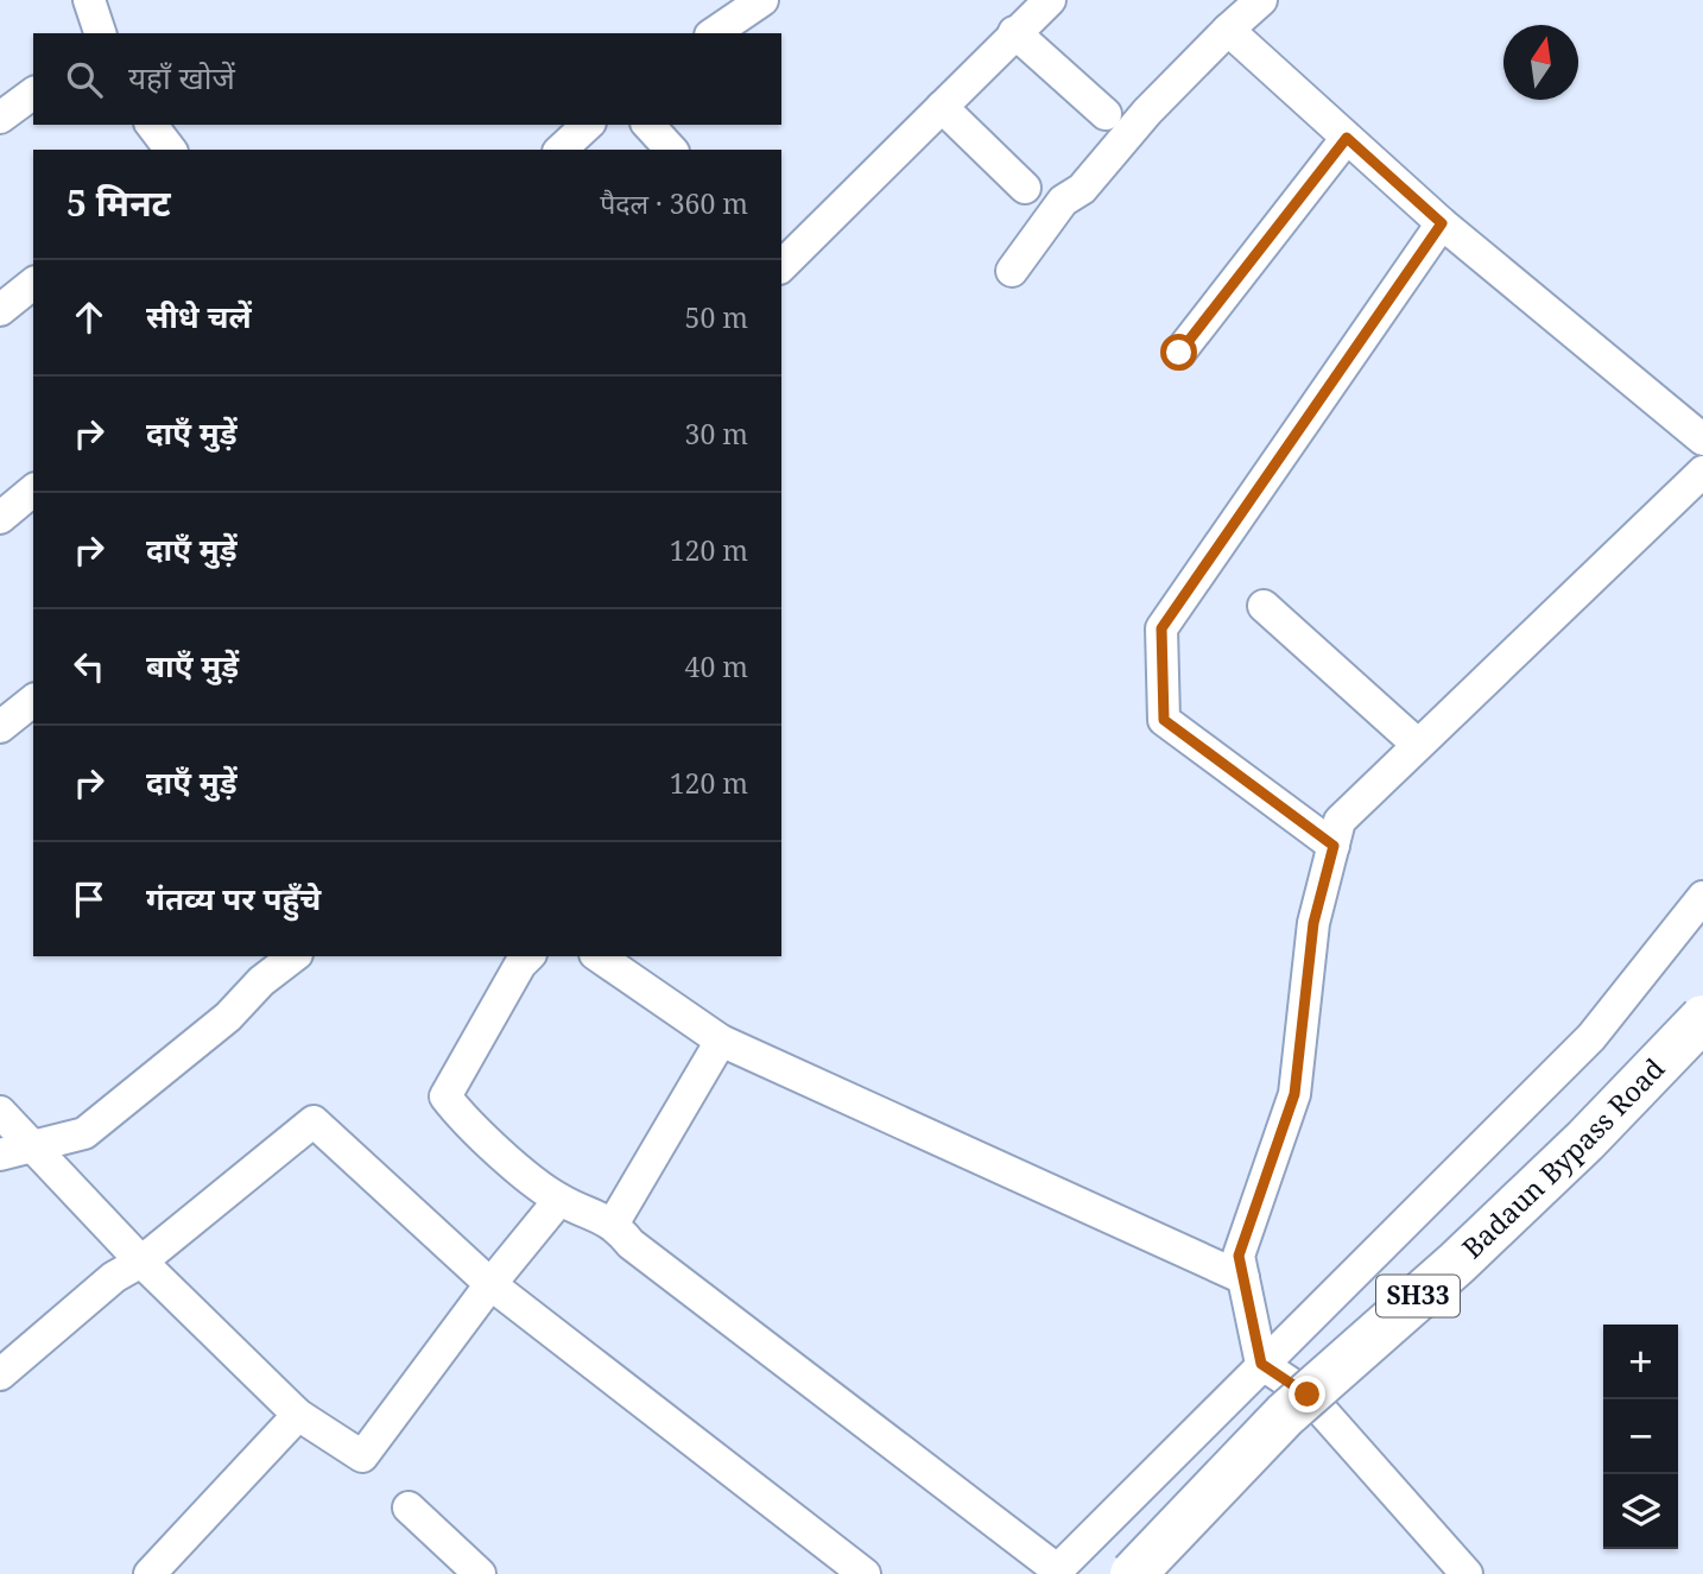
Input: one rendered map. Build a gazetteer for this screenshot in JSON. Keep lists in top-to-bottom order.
{
  "streets": {
    "main road": ["Badaun Bypass Road", "SH33"]
  },
  "north": "top",
  "page": {
    "search": "यहाँ खोजें",
    "heading": ["5 मिनट", "पैदल · 360 m"],
    "list": [
      ["सीधे चलें", "50 m"],
      ["दाएँ मुड़ें", "30 m"],
      ["दाएँ मुड़ें", "120 m"],
      ["बाएँ मुड़ें", "40 m"],
      ["दाएँ मुड़ें", "120 m"],
      "गंतव्य पर पहुँचे"
    ],
    "map_buttons": ["+", "−"]
  }
}
